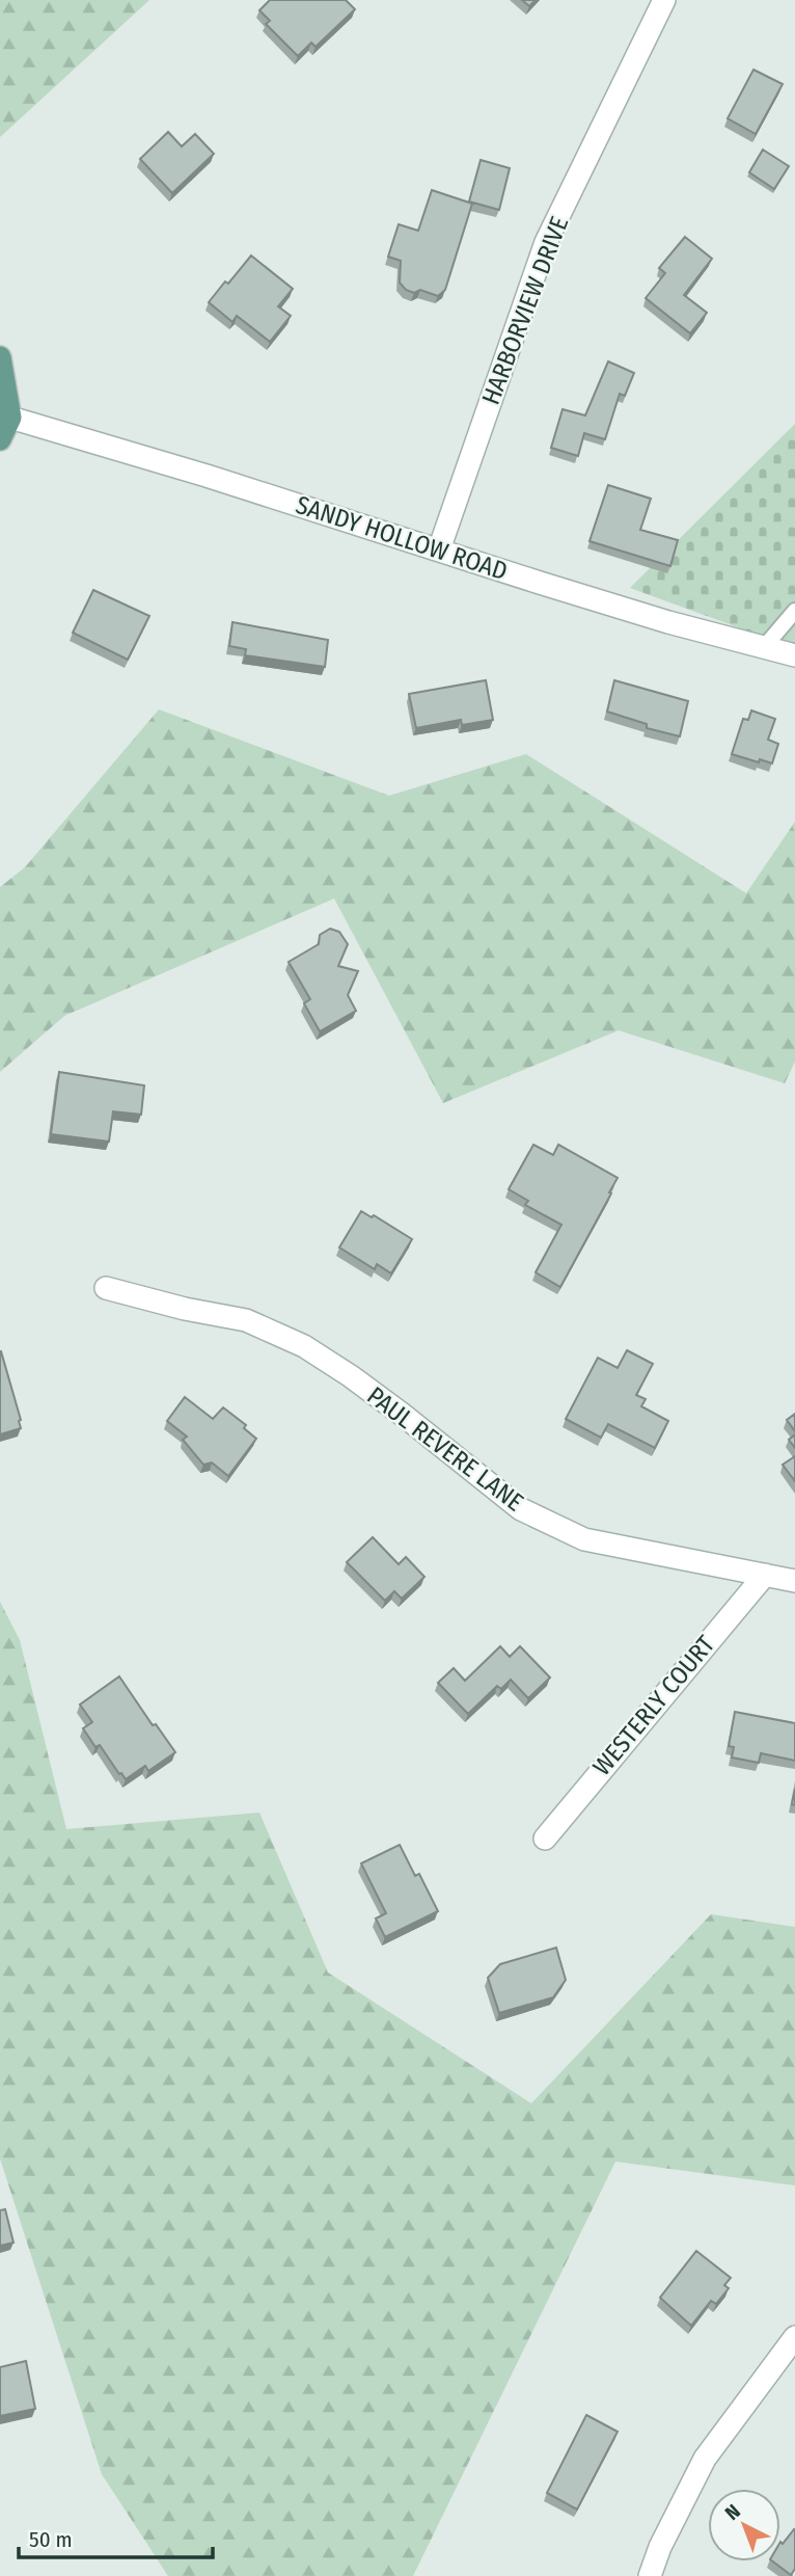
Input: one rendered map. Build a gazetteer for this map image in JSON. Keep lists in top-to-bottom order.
{
  "streets": {
    "street": [
      "HARBORVIEW DRIVE",
      "SANDY HOLLOW ROAD",
      "PAUL REVERE LANE",
      "WESTERLY COURT"
    ]
  },
  "crossings": [
    ["HARBORVIEW DRIVE", "SANDY HOLLOW ROAD"],
    ["PAUL REVERE LANE", "WESTERLY COURT"]
  ],
  "scale_bar": "50 m",
  "north": "top left"
}
